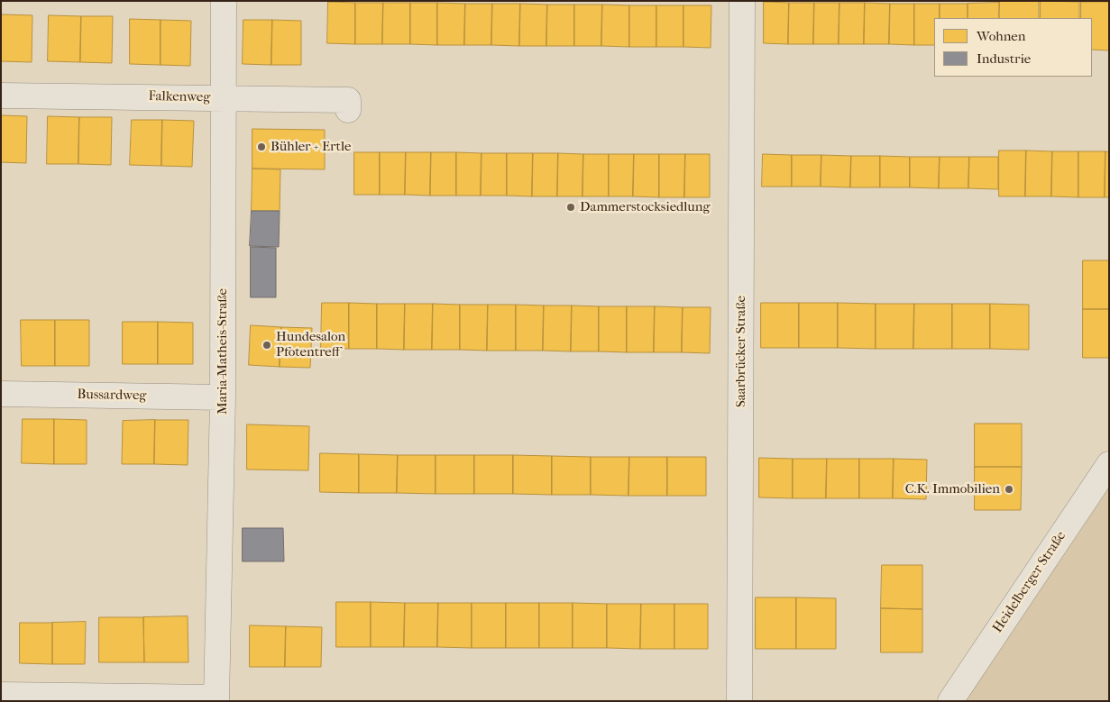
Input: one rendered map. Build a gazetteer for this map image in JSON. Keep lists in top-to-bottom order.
{
  "streets": {
    "street": [
      "Falkenweg",
      "Maria-Matheis-Straße",
      "Saarbrücker Straße",
      "Bussardweg",
      "Heidelberger Straße"
    ]
  },
  "crossings": [
    ["Falkenweg", "Maria-Matheis-Straße"],
    ["Maria-Matheis-Straße", "Bussardweg"]
  ],
  "places": [
    "Bühler + Ertle",
    "Dammerstocksiedlung",
    "Hundesalon Pfotentreff",
    "C.K. Immobilien"
  ],
  "legend": ["Wohnen", "Industrie"]
}
